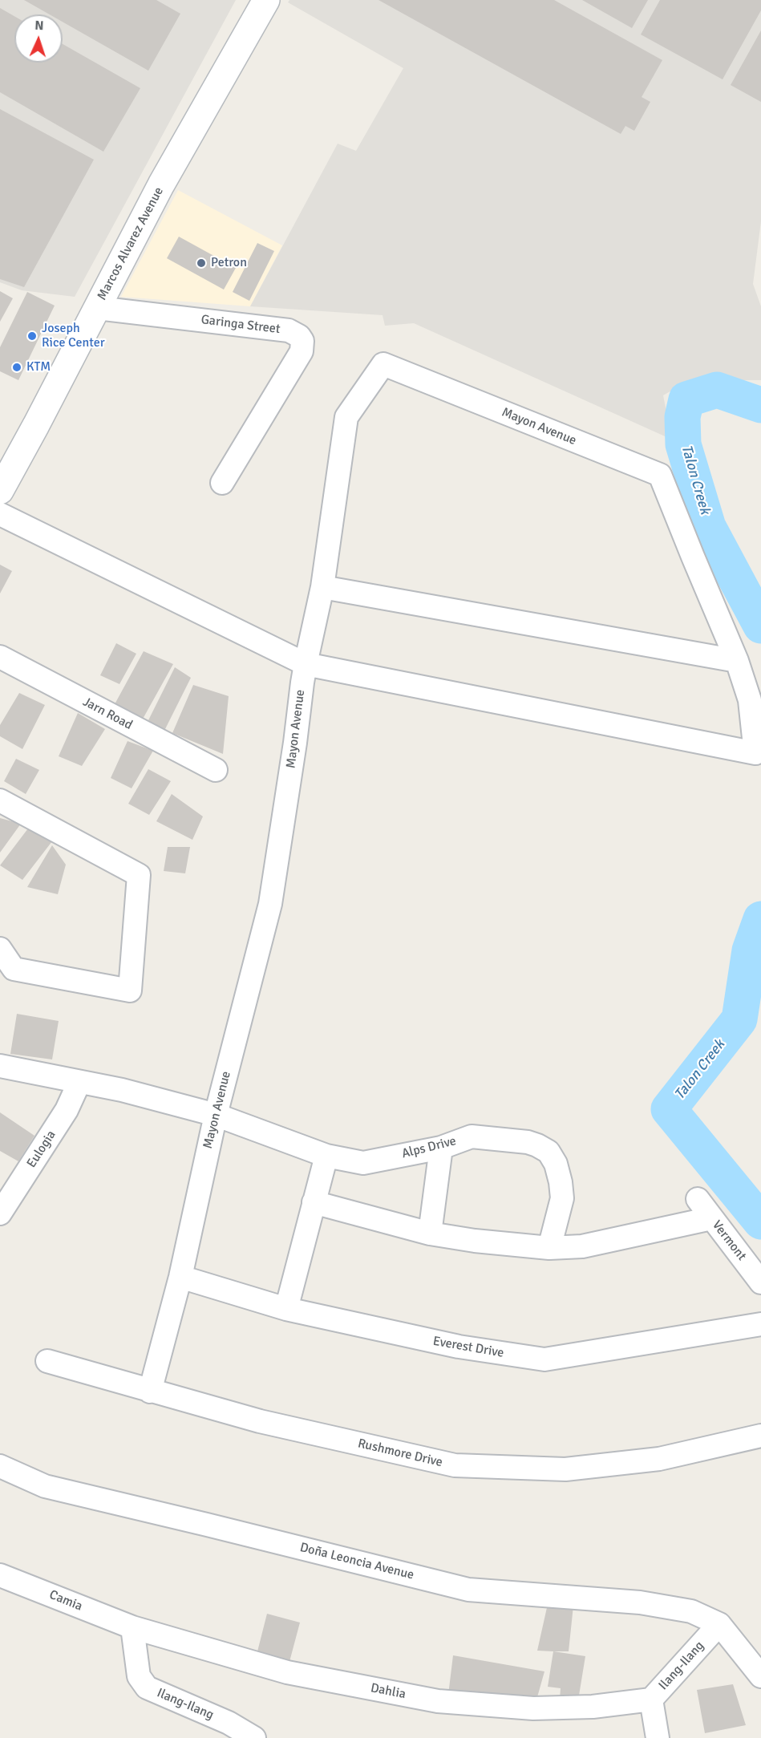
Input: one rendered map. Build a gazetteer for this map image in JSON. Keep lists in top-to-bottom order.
{
  "streets": {
    "main road": ["Marcos Alvarez Avenue"],
    "street": [
      "Garinga Street",
      "Mayon Avenue",
      "Jarn Road",
      "Alps Drive",
      "Eulogia",
      "Vermont",
      "Everest Drive",
      "Rushmore Drive",
      "Doña Leoncia Avenue",
      "Camia",
      "Ilang-Ilang",
      "Dahlia"
    ]
  },
  "crossings": [
    ["Marcos Alvarez Avenue", "Garinga Street"],
    ["Mayon Avenue", "Alps Drive"],
    ["Mayon Avenue", "Everest Drive"],
    ["Mayon Avenue", "Rushmore Drive"],
    ["Doña Leoncia Avenue", "Ilang-Ilang"],
    ["Camia", "Ilang-Ilang"],
    ["Camia", "Dahlia"],
    ["Ilang-Ilang", "Dahlia"]
  ],
  "water": ["Talon Creek"],
  "places": ["Petron", "Joseph Rice Center", "KTM"],
  "north": "top"
}
